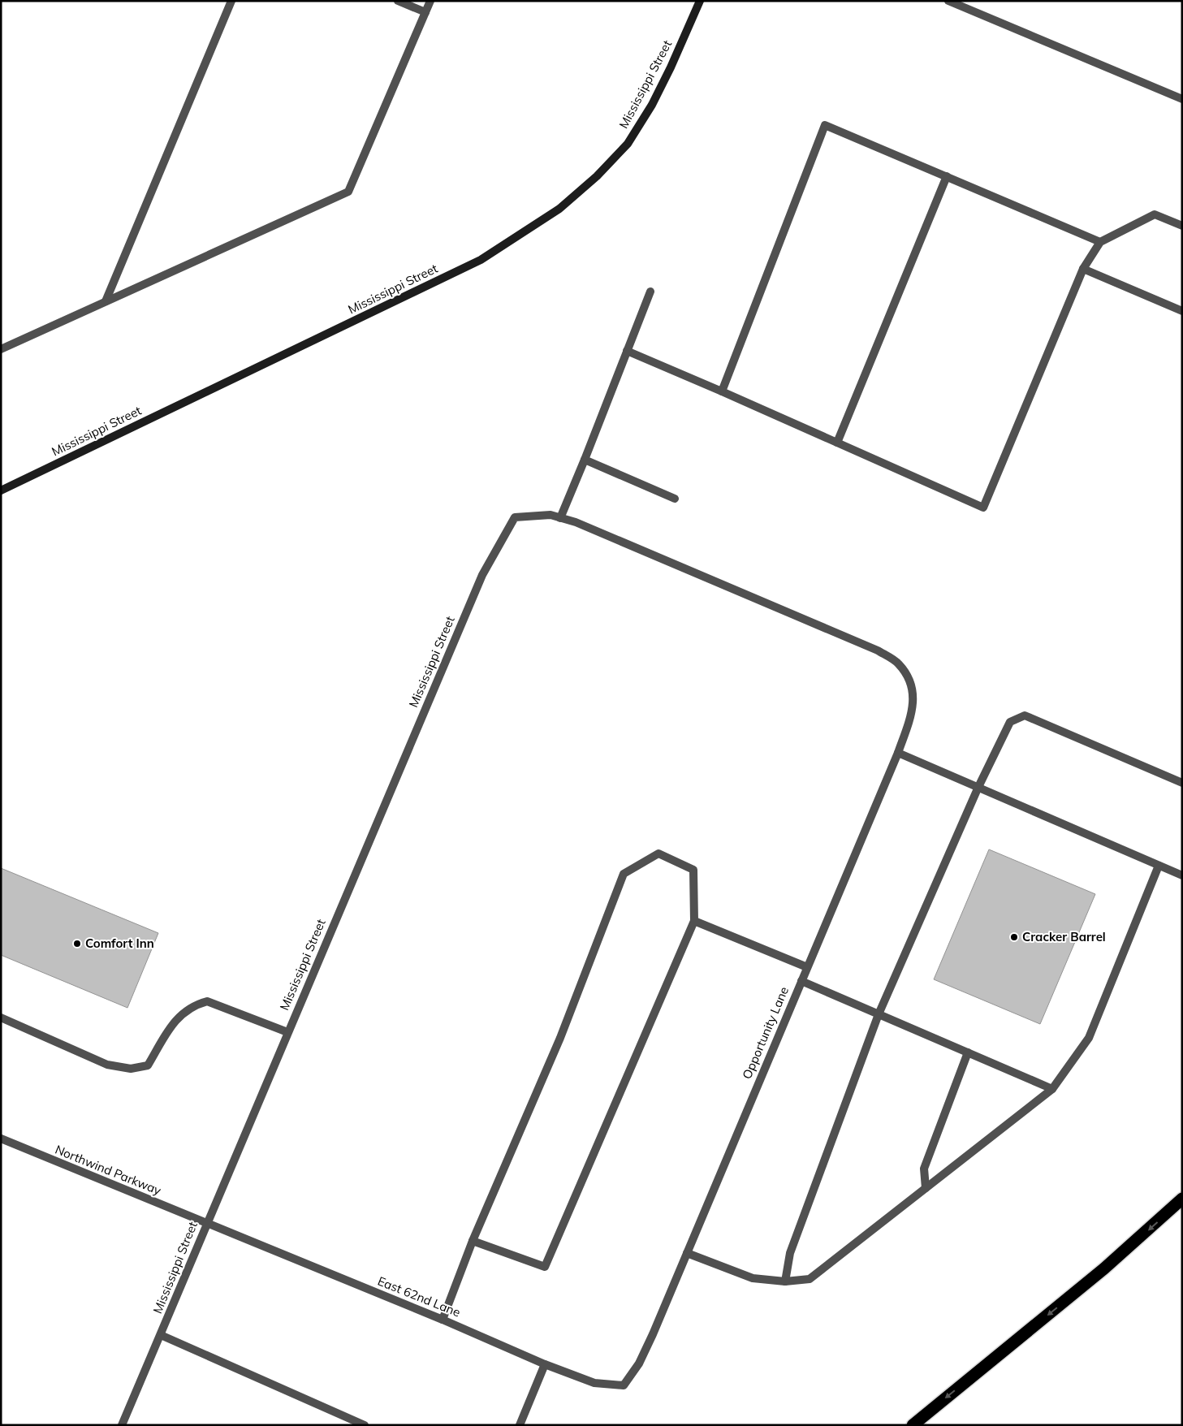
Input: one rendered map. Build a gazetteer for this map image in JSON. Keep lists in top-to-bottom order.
{
  "streets": {
    "street": [
      "Mississippi Street",
      "Opportunity Lane",
      "Northwind Parkway",
      "East 62nd Lane"
    ]
  },
  "crossings": [
    ["Mississippi Street", "Opportunity Lane"],
    ["Mississippi Street", "Northwind Parkway"],
    ["Mississippi Street", "East 62nd Lane"],
    ["Opportunity Lane", "East 62nd Lane"],
    ["Northwind Parkway", "East 62nd Lane"]
  ],
  "places": ["Cracker Barrel", "Comfort Inn"]
}
